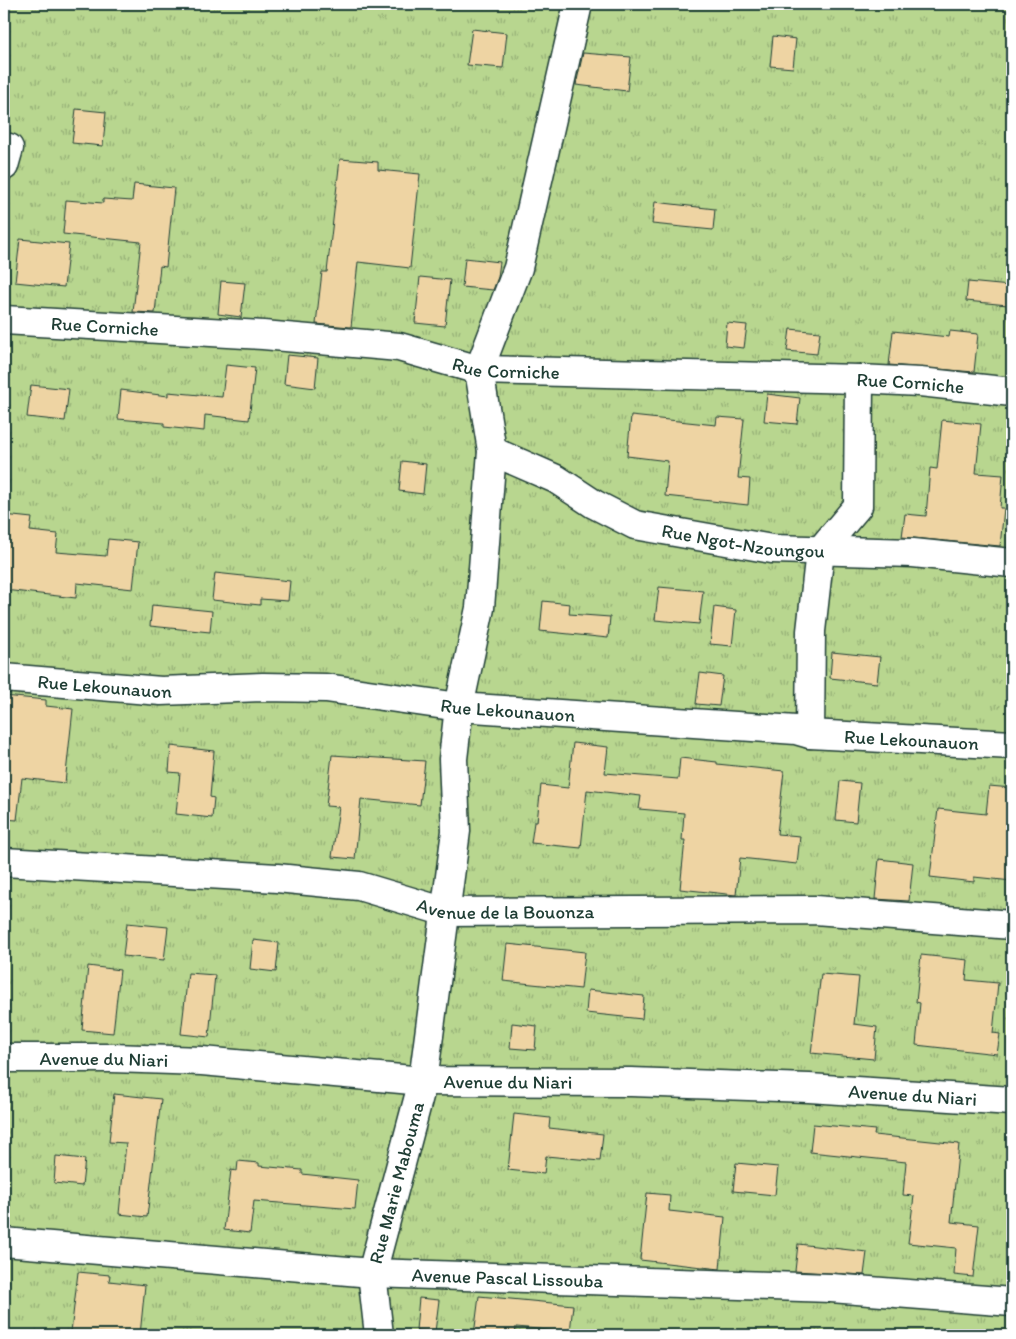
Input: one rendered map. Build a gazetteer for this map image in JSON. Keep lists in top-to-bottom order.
{
  "streets": {
    "street": [
      "Rue Corniche",
      "Rue Ngot-Nzoungou",
      "Rue Lekounauon",
      "Avenue de la Bouonza",
      "Avenue du Niari",
      "Rue Marie Mabouma",
      "Avenue Pascal Lissouba"
    ]
  },
  "crossings": [
    ["Rue Corniche", "Rue Marie Mabouma"],
    ["Rue Ngot-Nzoungou", "Rue Marie Mabouma"],
    ["Rue Lekounauon", "Rue Marie Mabouma"],
    ["Avenue de la Bouonza", "Rue Marie Mabouma"],
    ["Avenue du Niari", "Rue Marie Mabouma"],
    ["Rue Marie Mabouma", "Avenue Pascal Lissouba"]
  ]
}
